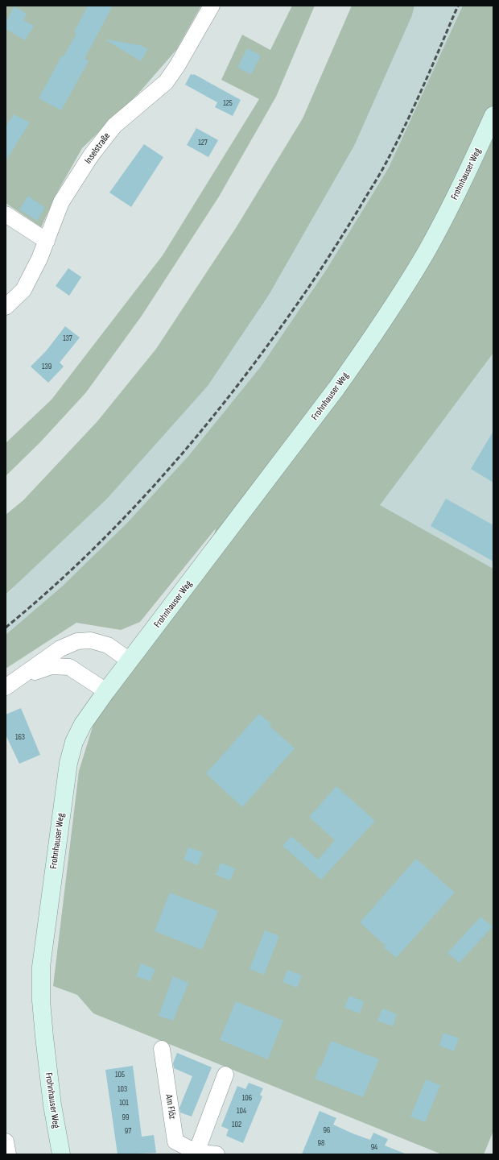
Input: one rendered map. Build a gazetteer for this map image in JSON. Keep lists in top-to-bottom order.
{
  "streets": {
    "main road": ["Frohnhauser Weg"],
    "street": ["Inselstraße", "Am Flöz"]
  },
  "house_numbers": [
    "125",
    "127",
    "137",
    "139",
    "163",
    "105",
    "103",
    "106",
    "101",
    "104",
    "99",
    "102",
    "96",
    "97",
    "98",
    "94"
  ]
}
